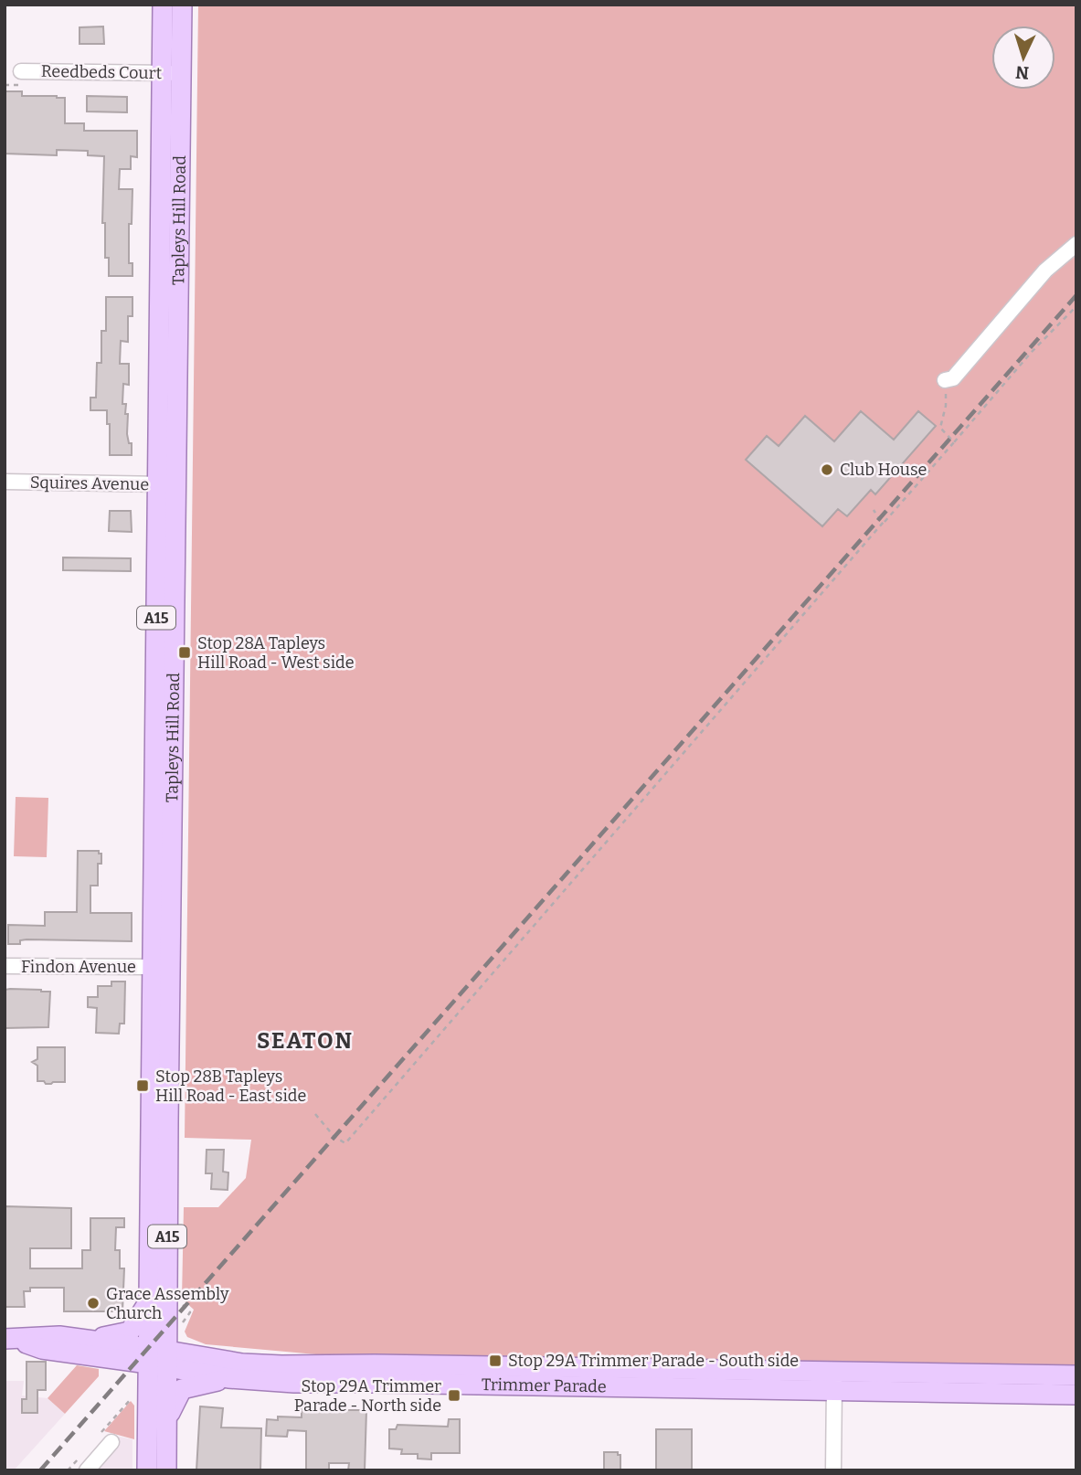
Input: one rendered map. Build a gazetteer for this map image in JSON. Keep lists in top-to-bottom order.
{
  "streets": {
    "main road": ["Tapleys Hill Road", "A15", "Trimmer Parade"],
    "street": ["Reedbeds Court", "Squires Avenue", "Findon Avenue"]
  },
  "crossings": [
    ["Reedbeds Court", "Tapleys Hill Road"],
    ["Tapleys Hill Road", "Squires Avenue"],
    ["Tapleys Hill Road", "Findon Avenue"],
    ["Tapleys Hill Road", "Trimmer Parade"]
  ],
  "districts": ["SEATON"],
  "places": {
    "other": ["Club House", "Grace Assembly Church"],
    "transit": [
      "Stop 28A Tapleys Hill Road - West side",
      "Stop 28B Tapleys Hill Road - East side",
      "Stop 29A Trimmer Parade - South side",
      "Stop 29A Trimmer Parade - North side"
    ]
  },
  "north": "bottom"
}
